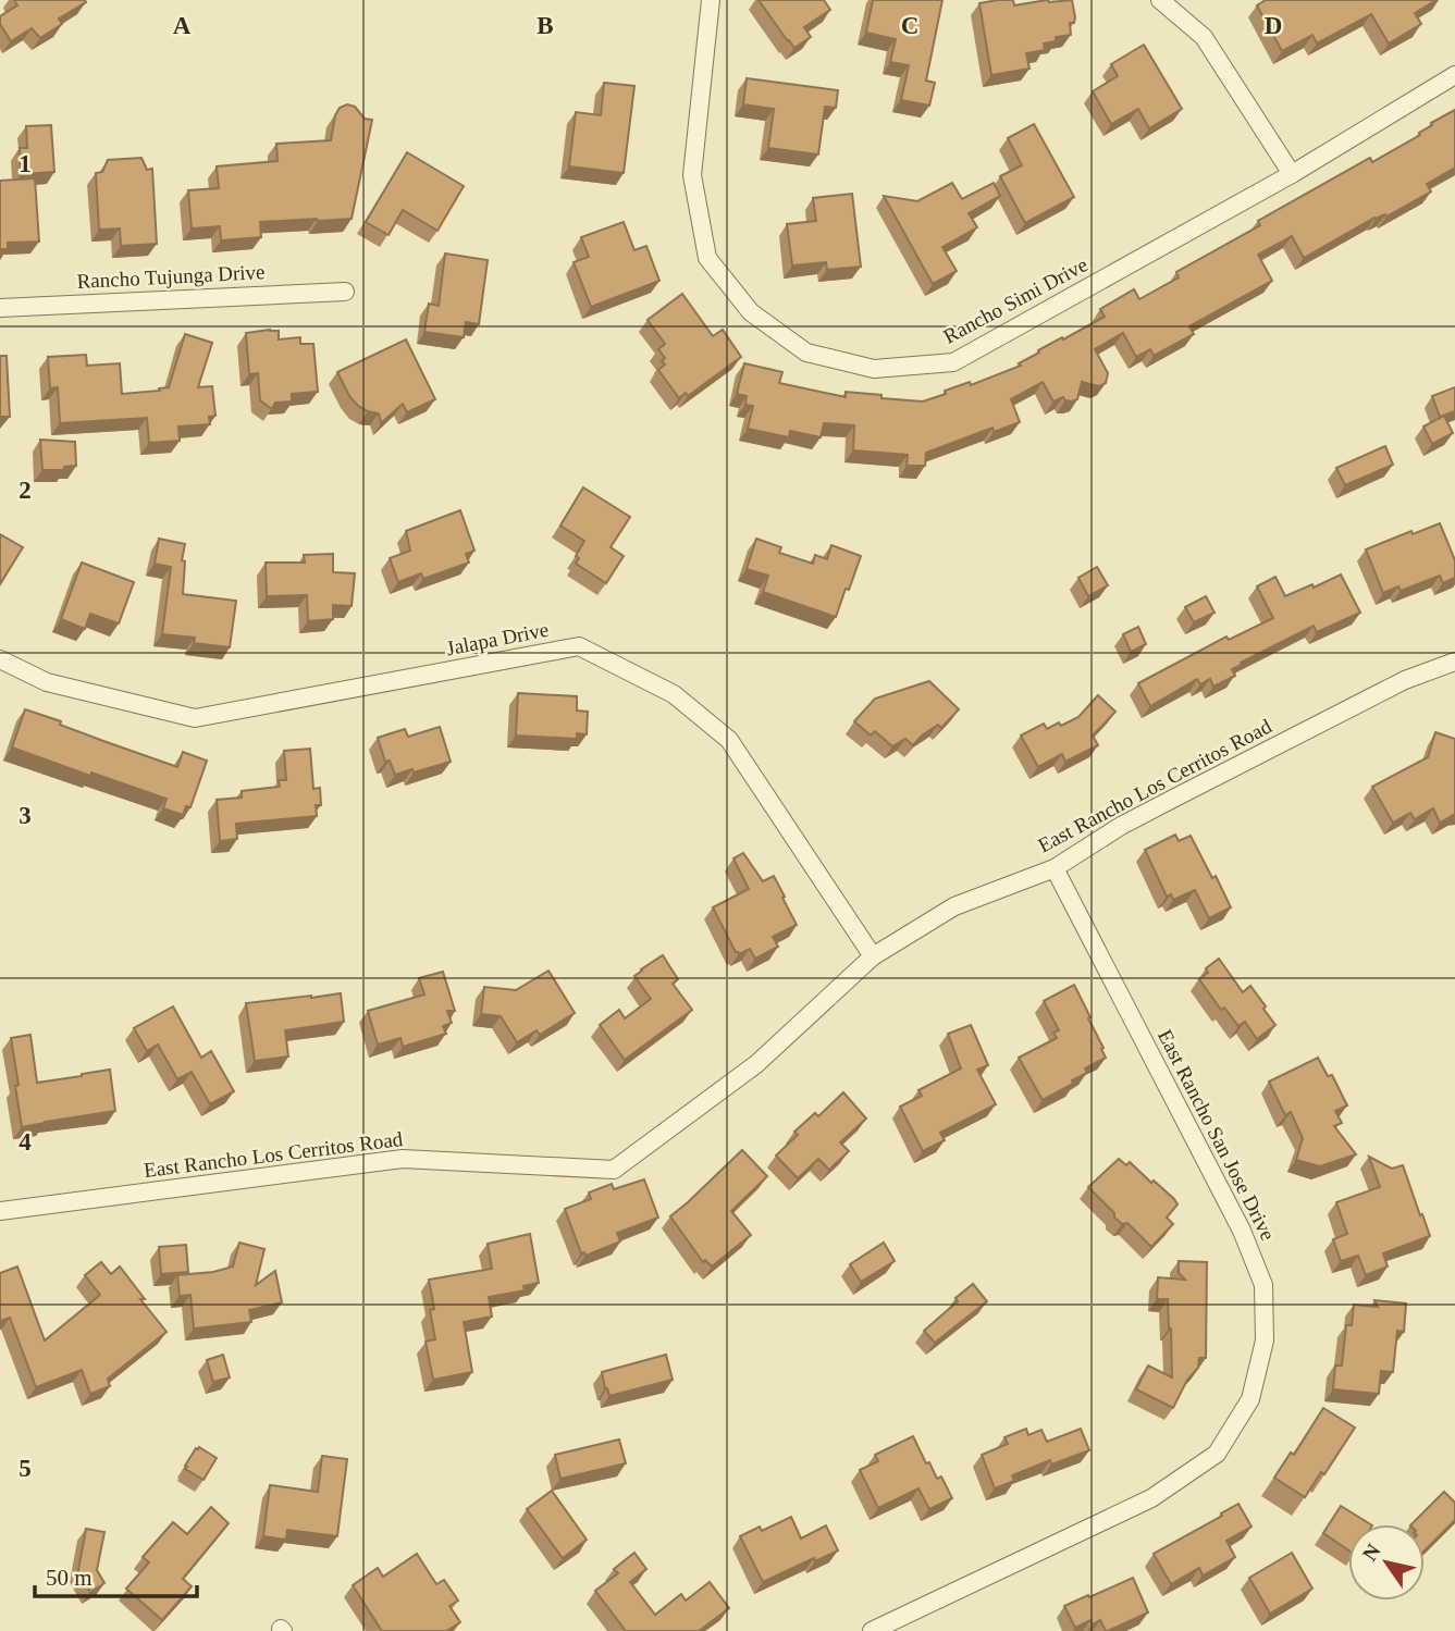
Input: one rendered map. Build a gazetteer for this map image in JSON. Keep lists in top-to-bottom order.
{
  "streets": {
    "street": [
      "Rancho Tujunga Drive",
      "Rancho Simi Drive",
      "Jalapa Drive",
      "East Rancho Los Cerritos Road",
      "East Rancho San Jose Drive"
    ]
  },
  "crossings": [
    ["Jalapa Drive", "East Rancho Los Cerritos Road"],
    ["East Rancho Los Cerritos Road", "East Rancho San Jose Drive"]
  ],
  "scale_bar": "50 m",
  "north": "top left",
  "grid": {
    "columns": [
      "A",
      "B",
      "C",
      "D"
    ],
    "rows": [
      "1",
      "2",
      "3",
      "4",
      "5"
    ]
  }
}
